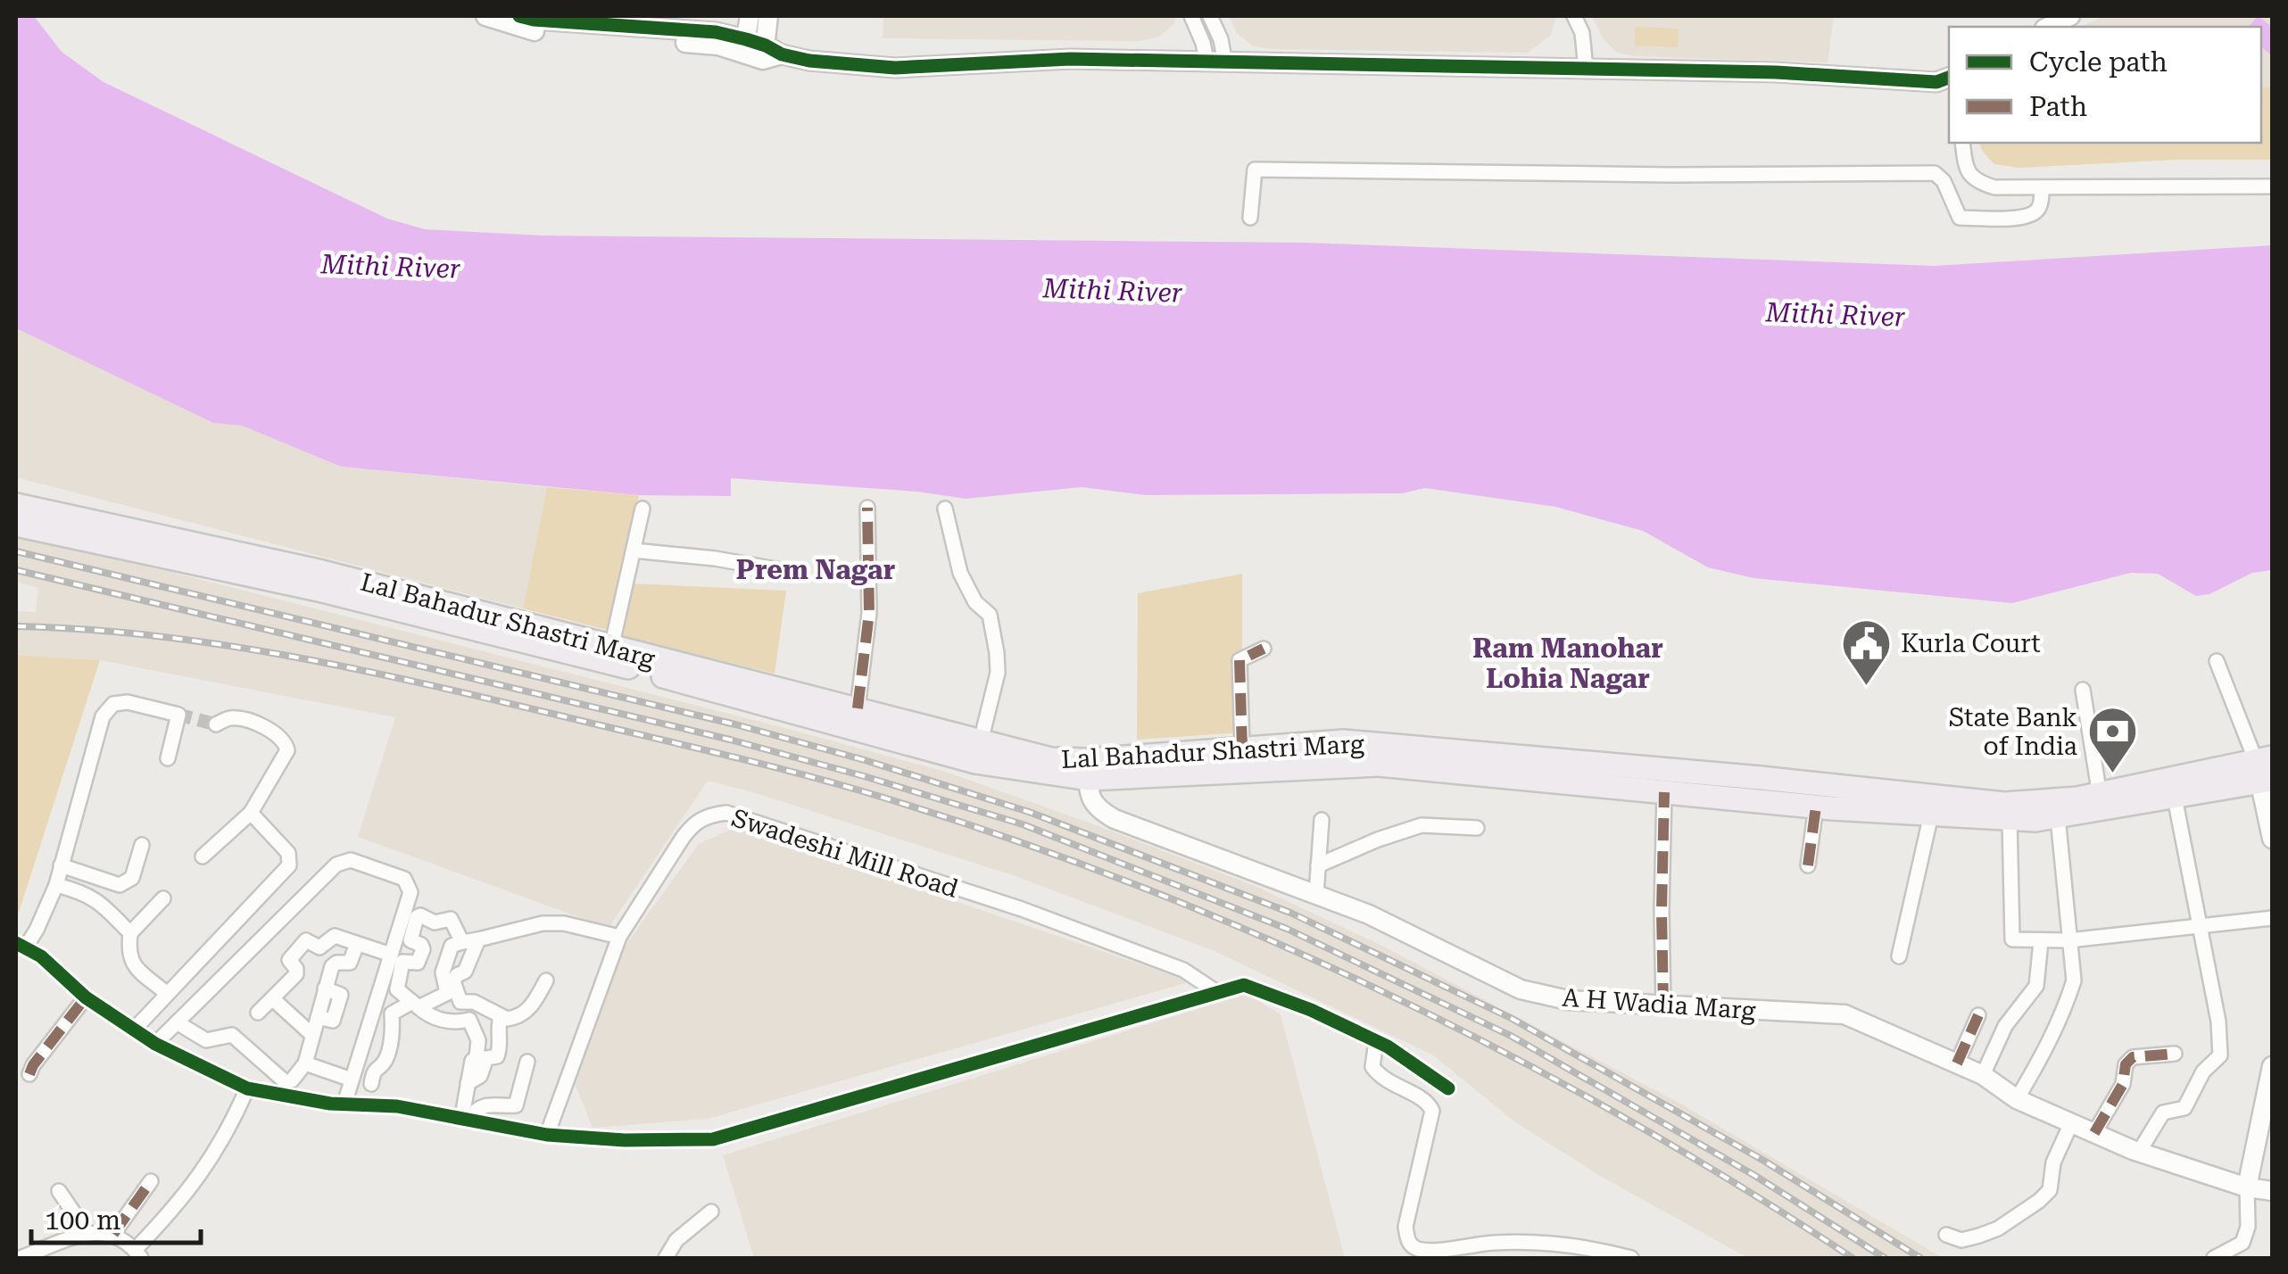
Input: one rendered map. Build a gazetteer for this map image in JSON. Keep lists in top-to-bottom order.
{
  "streets": {
    "main road": ["Lal Bahadur Shastri Marg"],
    "street": ["Swadeshi Mill Road", "A H Wadia Marg"]
  },
  "crossings": [
    ["Lal Bahadur Shastri Marg", "A H Wadia Marg"]
  ],
  "districts": ["Prem Nagar", "Ram Manohar Lohia Nagar"],
  "water": ["Mithi River"],
  "places": {
    "public building": ["Kurla Court"],
    "bank": ["State Bank of India"]
  },
  "legend": ["Cycle path", "Path"],
  "scale_bar": "100 m"
}
